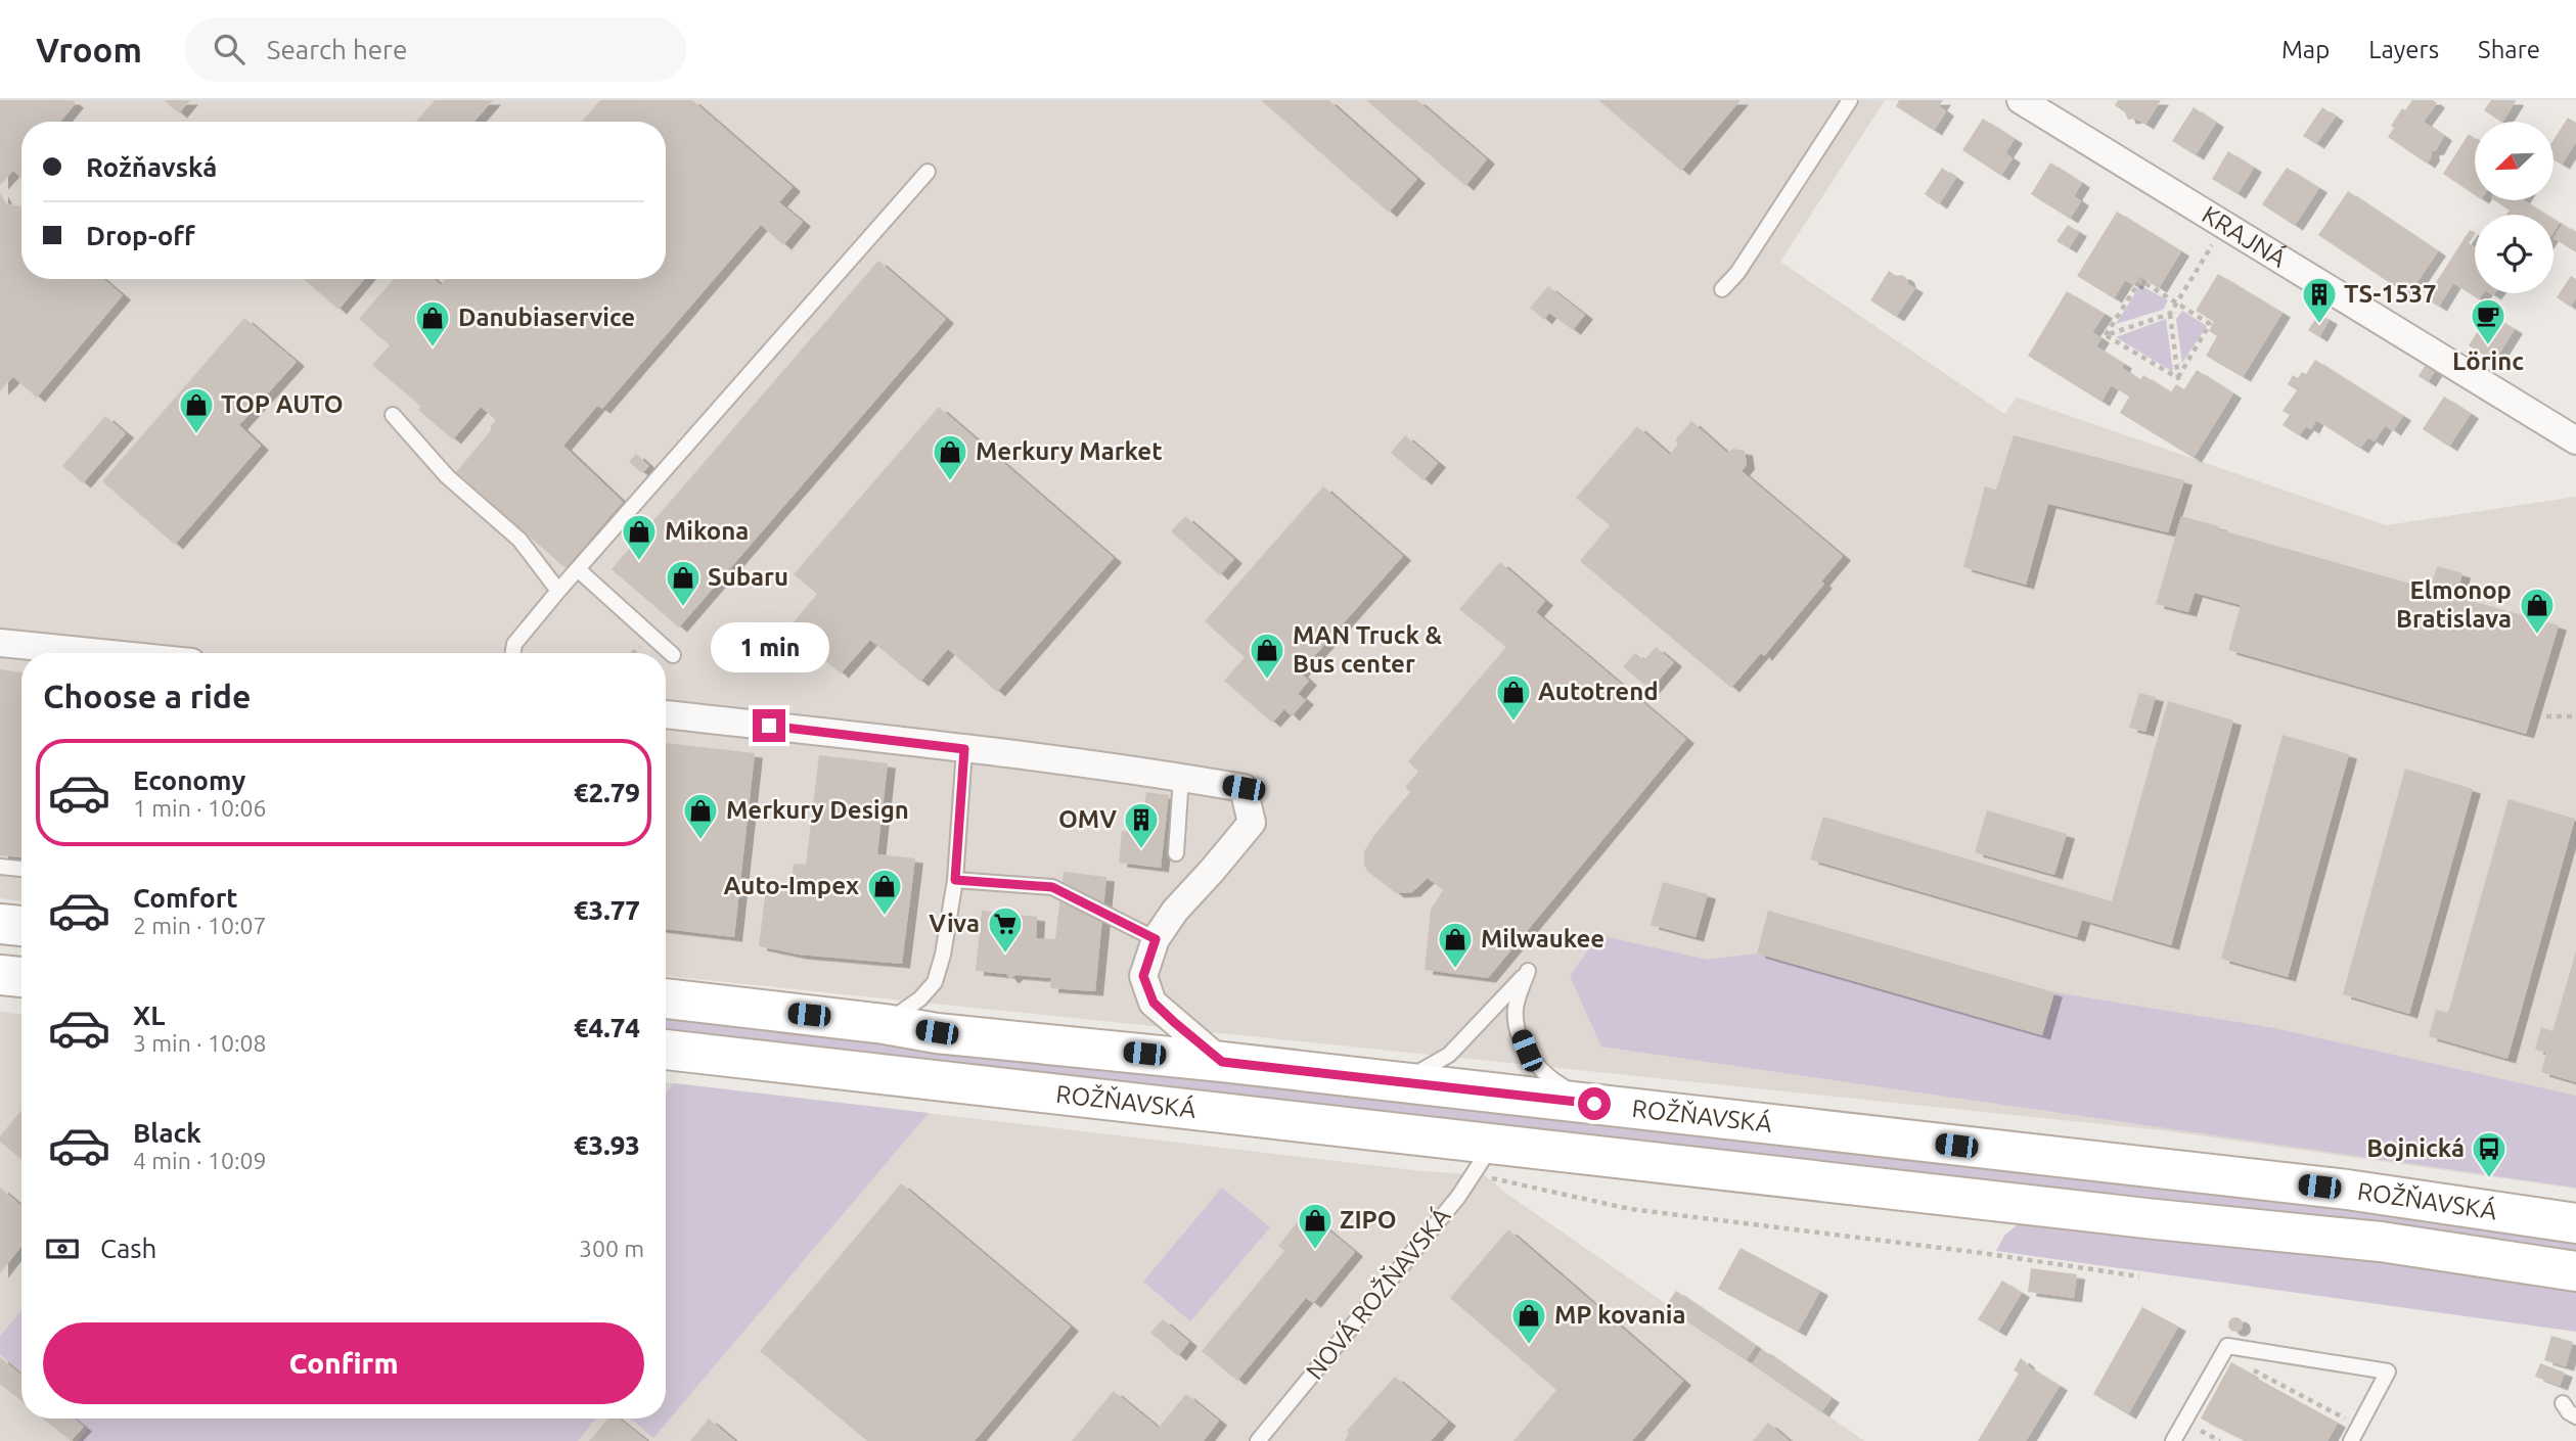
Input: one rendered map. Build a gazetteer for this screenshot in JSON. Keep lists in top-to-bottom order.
{
  "streets": {
    "main road": ["ROŽŇAVSKÁ"],
    "street": ["KRAJNÁ"],
    "lane": ["NOVÁ ROŽŇAVSKÁ"]
  },
  "crossings": [
    ["ROŽŇAVSKÁ", "NOVÁ ROŽŇAVSKÁ"]
  ],
  "places": {
    "building": ["TS-1537", "OMV"],
    "cafe": ["Lörinc"],
    "shop": [
      "Danubiaservice",
      "TOP AUTO",
      "Merkury Market",
      "Mikona",
      "Subaru",
      "Elmonop Bratislava",
      "MAN Truck & Bus center",
      "Autotrend",
      "Merkury Design",
      "Auto-Impex",
      "Milwaukee",
      "ZIPO",
      "MP kovania"
    ],
    "supermarket": ["Viva"],
    "bus stop": ["Bojnická"]
  },
  "north": "bottom left",
  "page": {
    "header": "Vroom",
    "search": "Search here",
    "nav": ["Map", "Layers", "Share"],
    "banner": ["Rožňavská", "Drop-off"],
    "bubble": "1 min",
    "heading": "Choose a ride",
    "list": [
      {
        "name": "Economy",
        "note": "1 min · 10:06",
        "value": "€2.79"
      },
      {
        "name": "Comfort",
        "note": "2 min · 10:07",
        "value": "€3.77"
      },
      {
        "name": "XL",
        "note": "3 min · 10:08",
        "value": "€4.74"
      },
      {
        "name": "Black",
        "note": "4 min · 10:09",
        "value": "€3.93"
      }
    ],
    "pay": ["Cash", "300 m"],
    "buttons": "Confirm"
  }
}
